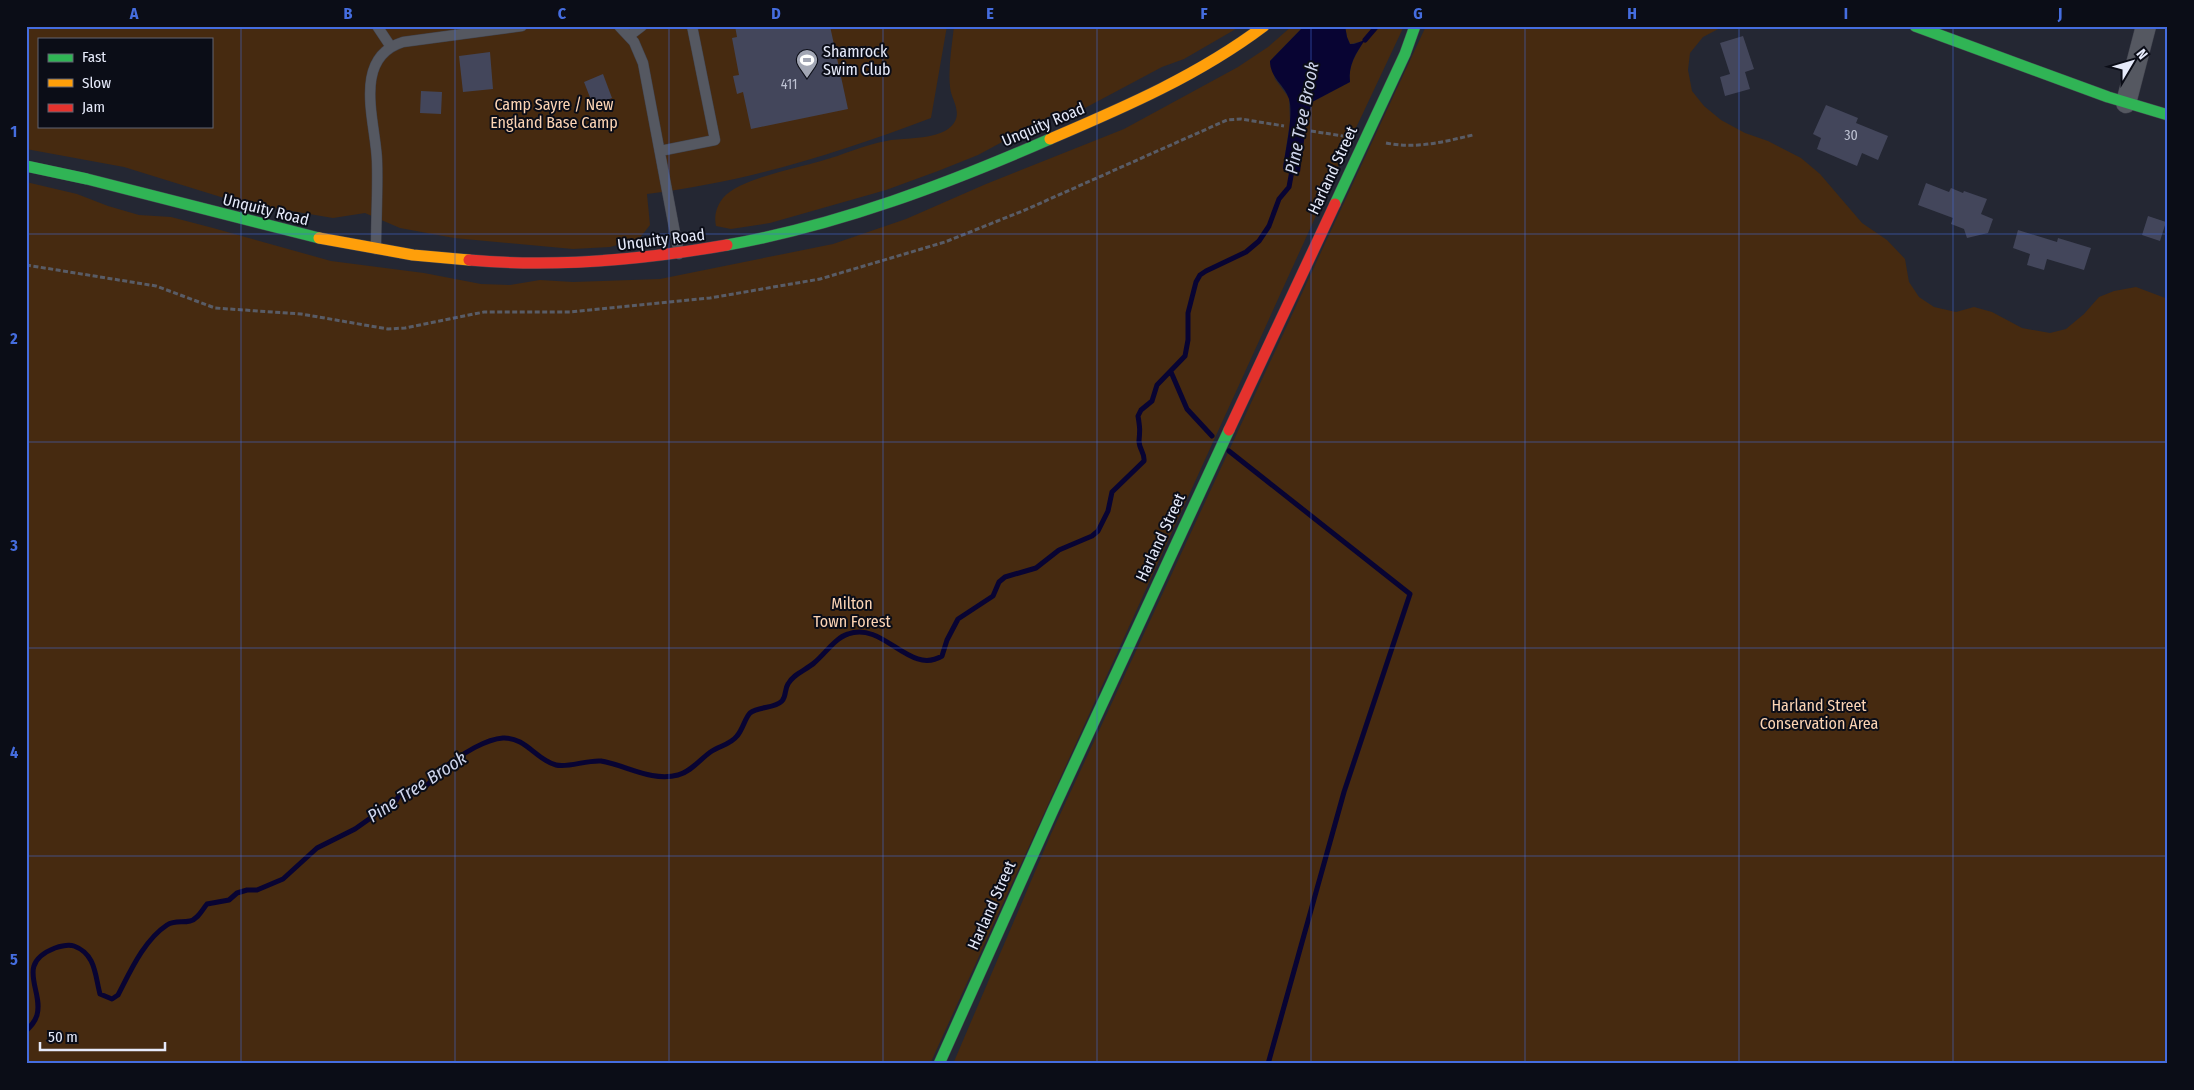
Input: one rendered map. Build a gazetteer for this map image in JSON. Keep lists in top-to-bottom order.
{
  "streets": {
    "street": ["Unquity Road", "Harland Street"]
  },
  "water": ["Pine Tree Brook"],
  "parks": ["Camp Sayre / New England Base Camp", "Milton Town Forest", "Harland Street Conservation Area"],
  "places": {
    "sports": ["Shamrock Swim Club"]
  },
  "house_numbers": ["411", "30"],
  "legend": ["Fast", "Slow", "Jam"],
  "scale_bar": "50 m",
  "north": "top right",
  "grid": {
    "columns": [
      "A",
      "B",
      "C",
      "D",
      "E",
      "F",
      "G",
      "H",
      "I",
      "J"
    ],
    "rows": [
      "1",
      "2",
      "3",
      "4",
      "5"
    ]
  }
}
